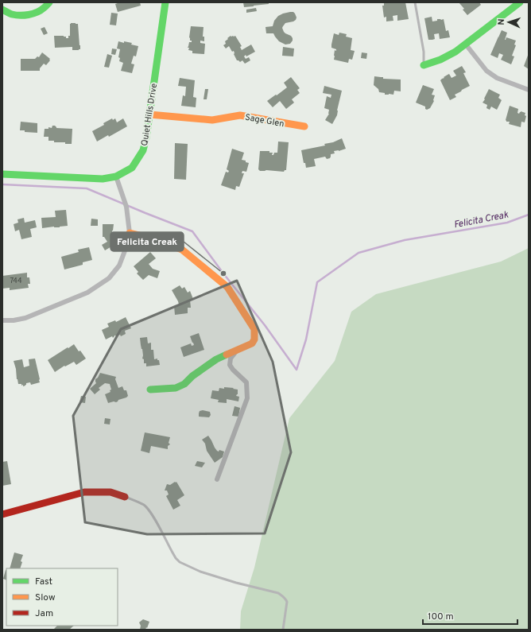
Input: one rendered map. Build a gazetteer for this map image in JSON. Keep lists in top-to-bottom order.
{
  "streets": {
    "street": ["Quiet Hills Drive", "Sage Glen"]
  },
  "crossings": [
    ["Quiet Hills Drive", "Sage Glen"]
  ],
  "water": ["Felicita Creak"],
  "places": ["Felicita Creak"],
  "house_numbers": ["744"],
  "legend": ["Fast", "Slow", "Jam"],
  "scale_bar": "100 m",
  "north": "left"
}
